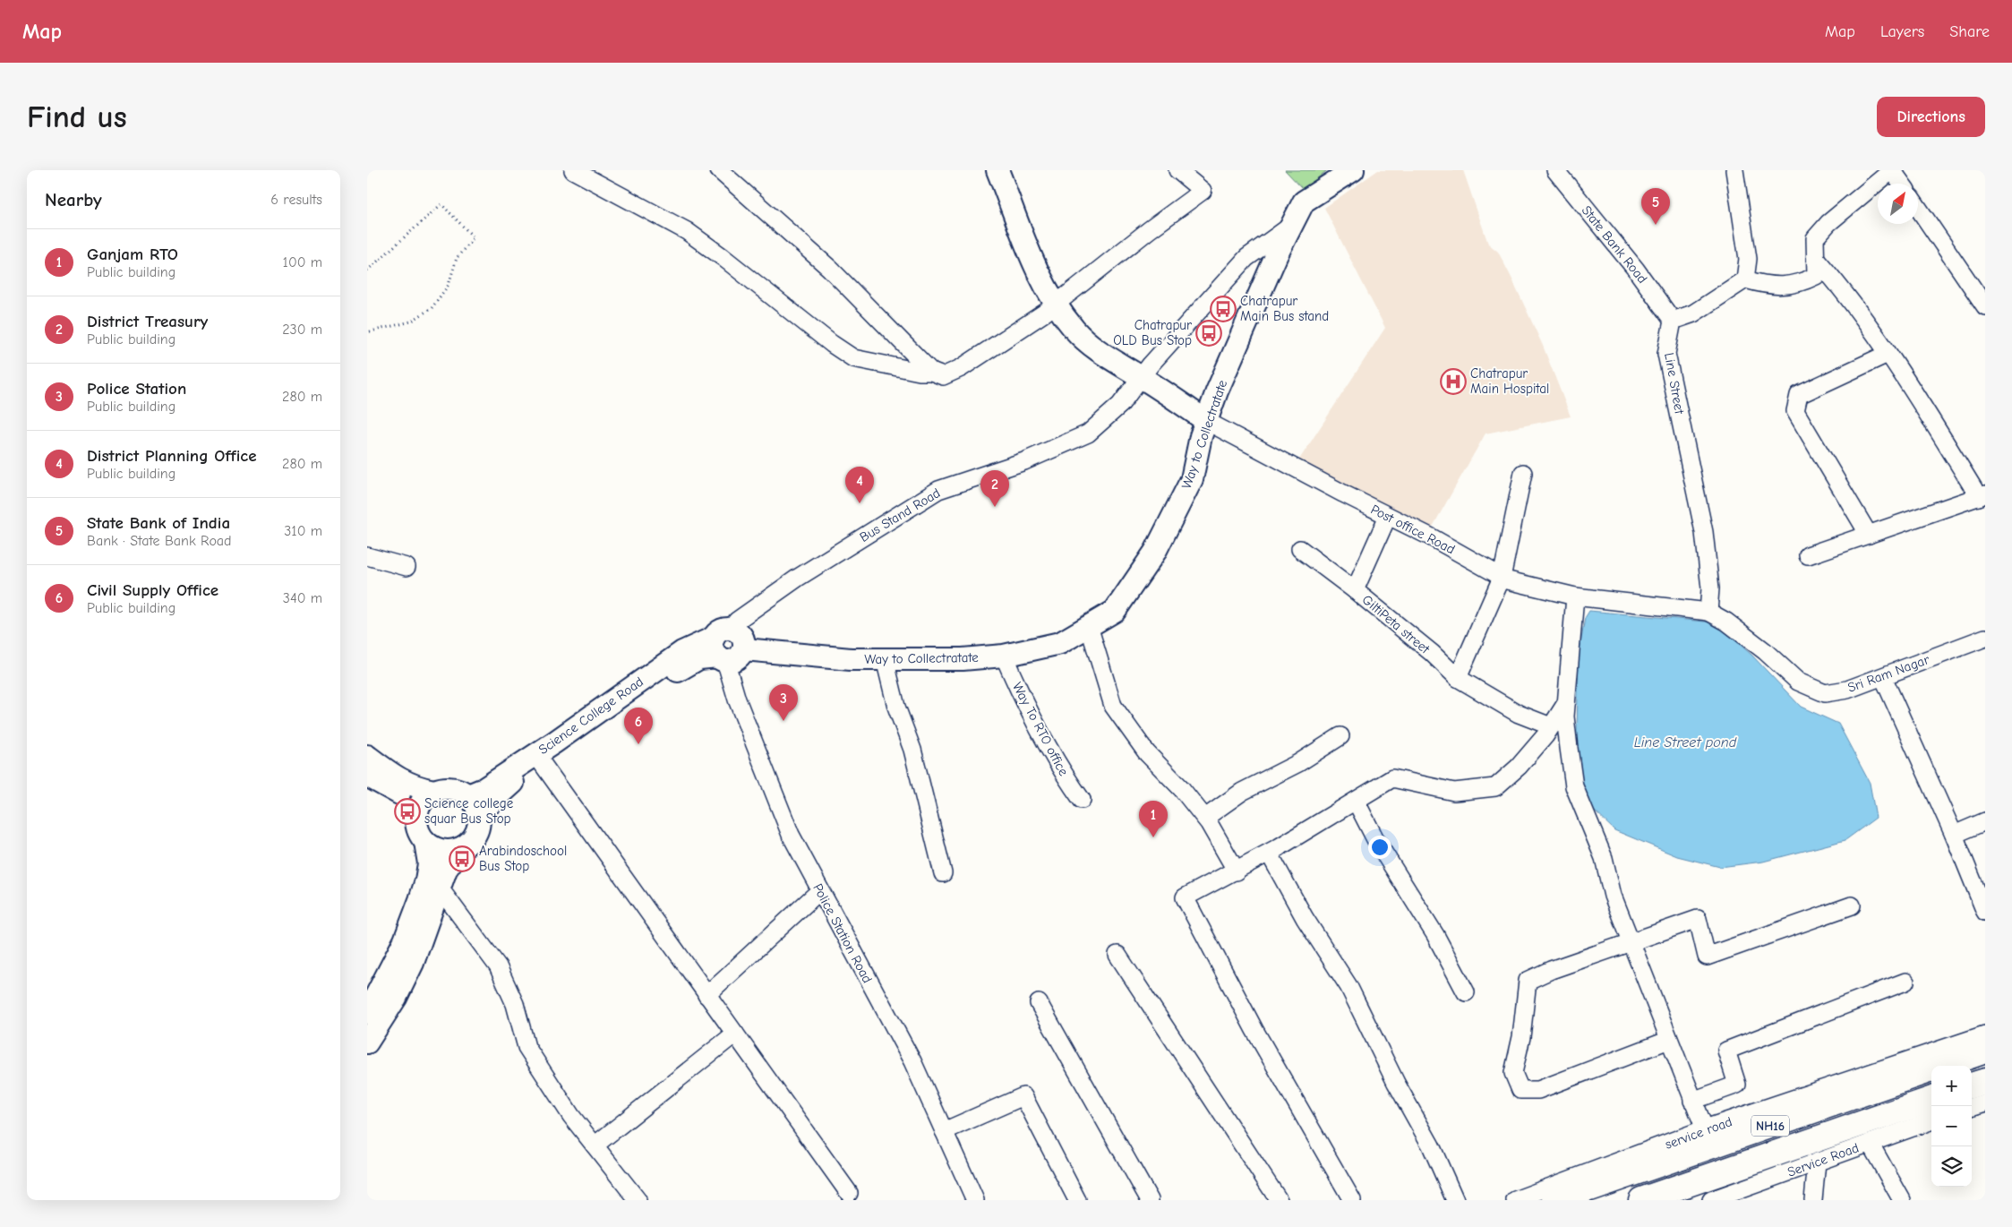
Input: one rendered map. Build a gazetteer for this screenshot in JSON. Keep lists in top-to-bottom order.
{
  "streets": {
    "highway": ["NH16"],
    "main road": ["Way to Collectratate", "Post office Road", "Science College Road"],
    "street": [
      "State Bank Road",
      "Line Street",
      "Bus Stand Road",
      "GiltiPeta street",
      "Sri Ram Nagar",
      "Way To RTO office",
      "Police Station Road",
      "service road",
      "Service Road"
    ]
  },
  "crossings": [
    ["State Bank Road", "Line Street"],
    ["Line Street", "Post office Road"],
    ["Line Street", "Sri Ram Nagar"],
    ["Way to Collectratate", "Bus Stand Road"],
    ["Way to Collectratate", "Post office Road"],
    ["Way to Collectratate", "Science College Road"],
    ["Way to Collectratate", "Way To RTO office"],
    ["Way to Collectratate", "Police Station Road"],
    ["Bus Stand Road", "Post office Road"],
    ["Bus Stand Road", "Science College Road"],
    ["Bus Stand Road", "Police Station Road"],
    ["Post office Road", "GiltiPeta street"],
    ["Post office Road", "Sri Ram Nagar"],
    ["Science College Road", "Police Station Road"]
  ],
  "water": ["Line Street pond"],
  "places": {
    "bus stop": [
      "Chatrapur Main Bus stand",
      "Chatrapur OLD Bus Stop",
      "Science college squar Bus Stop",
      "Arabindoschool Bus Stop"
    ],
    "hospital": ["Chatrapur Main Hospital"]
  },
  "north": "top right",
  "page": {
    "header": "Map",
    "nav": ["Map", "Layers", "Share"],
    "buttons": "Directions",
    "title": "Find us",
    "heading": ["Nearby", "6 results"],
    "pins": [
      "5",
      "4",
      "2",
      "3",
      "6",
      "1"
    ],
    "list": [
      {
        "mark": "1",
        "name": "Ganjam RTO",
        "note": "Public building",
        "value": "100 m"
      },
      {
        "mark": "2",
        "name": "District Treasury",
        "note": "Public building",
        "value": "230 m"
      },
      {
        "mark": "3",
        "name": "Police Station",
        "note": "Public building",
        "value": "280 m"
      },
      {
        "mark": "4",
        "name": "District Planning Office",
        "note": "Public building",
        "value": "280 m"
      },
      {
        "mark": "5",
        "name": "State Bank of India",
        "note": "Bank · State Bank Road",
        "value": "310 m"
      },
      {
        "mark": "6",
        "name": "Civil Supply Office",
        "note": "Public building",
        "value": "340 m"
      }
    ],
    "map_buttons": ["+", "−"]
  }
}
